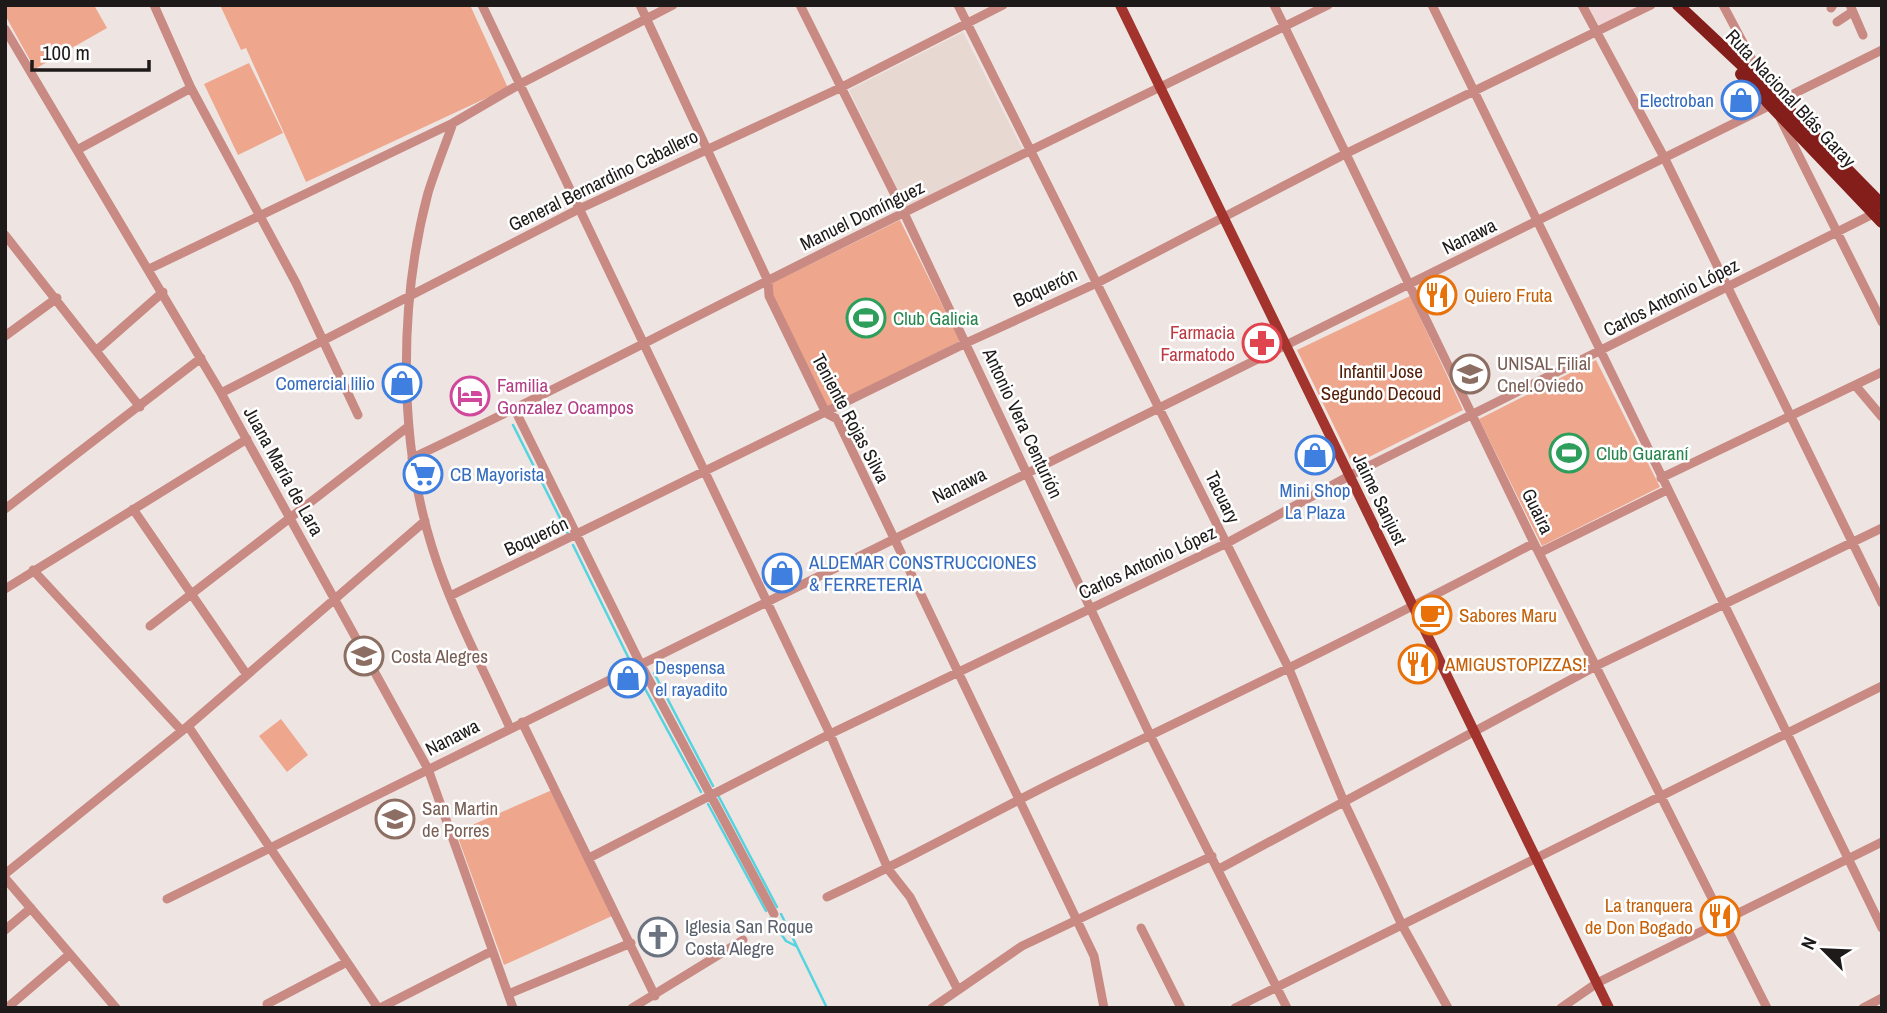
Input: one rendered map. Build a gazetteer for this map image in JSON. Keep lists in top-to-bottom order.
{
  "streets": {
    "highway": ["Ruta Nacional Blás Garay"],
    "main road": ["Jaime Sanjust"],
    "street": [
      "General Bernardino Caballero",
      "Manuel Domínguez",
      "Nanawa",
      "Boquerón",
      "Carlos Antonio López",
      "Teniente Rojas Silva",
      "Antonio Vera Centurión",
      "Juana María de Lara",
      "Tacuary",
      "Guaira"
    ]
  },
  "crossings": [
    ["Ruta Nacional Blás Garay", "Nanawa"],
    ["Ruta Nacional Blás Garay", "Carlos Antonio López"],
    ["General Bernardino Caballero", "Teniente Rojas Silva"],
    ["General Bernardino Caballero", "Antonio Vera Centurión"],
    ["General Bernardino Caballero", "Juana María de Lara"],
    ["General Bernardino Caballero", "Tacuary"],
    ["Manuel Domínguez", "Teniente Rojas Silva"],
    ["Manuel Domínguez", "Antonio Vera Centurión"],
    ["Manuel Domínguez", "Tacuary"],
    ["Manuel Domínguez", "Jaime Sanjust"],
    ["Manuel Domínguez", "Guaira"],
    ["Nanawa", "Teniente Rojas Silva"],
    ["Nanawa", "Antonio Vera Centurión"],
    ["Nanawa", "Juana María de Lara"],
    ["Nanawa", "Tacuary"],
    ["Nanawa", "Jaime Sanjust"],
    ["Nanawa", "Guaira"],
    ["Boquerón", "Teniente Rojas Silva"],
    ["Boquerón", "Antonio Vera Centurión"],
    ["Boquerón", "Tacuary"],
    ["Boquerón", "Jaime Sanjust"],
    ["Boquerón", "Guaira"],
    ["Carlos Antonio López", "Teniente Rojas Silva"],
    ["Carlos Antonio López", "Antonio Vera Centurión"],
    ["Carlos Antonio López", "Tacuary"],
    ["Carlos Antonio López", "Jaime Sanjust"],
    ["Carlos Antonio López", "Guaira"]
  ],
  "parks": ["Infantil Jose Segundo Decoud"],
  "places": {
    "shop": [
      "Electroban",
      "Comercial lilio",
      "Mini Shop La Plaza",
      "ALDEMAR CONSTRUCCIONES & FERRETERIA",
      "Despensa el rayadito"
    ],
    "restaurant": ["Quiero Fruta", "AMIGUSTOPIZZAS!", "La tranquera de Don Bogado"],
    "sports": ["Club Galicia", "Club Guaraní"],
    "pharmacy": ["Farmacia Farmatodo"],
    "school or university": ["UNISAL Filial Cnel.Oviedo", "Costa Alegres", "San Martin de Porres"],
    "hotel": ["Familia Gonzalez Ocampos"],
    "supermarket": ["CB Mayorista"],
    "cafe": ["Sabores Maru"],
    "church": ["Iglesia San Roque Costa Alegre"]
  },
  "scale_bar": "100 m",
  "north": "top left"
}
